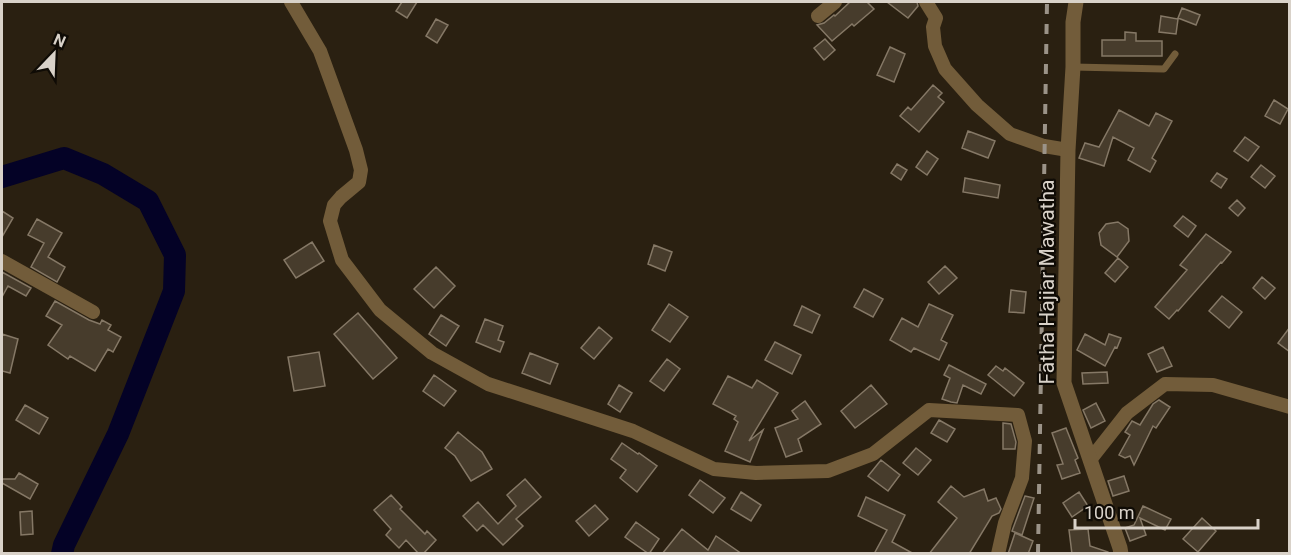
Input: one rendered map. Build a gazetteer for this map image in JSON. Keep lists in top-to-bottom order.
{
  "streets": {
    "street": ["Fatha Hajiar Mawatha"]
  },
  "scale_bar": "100 m",
  "north": "top right"
}
